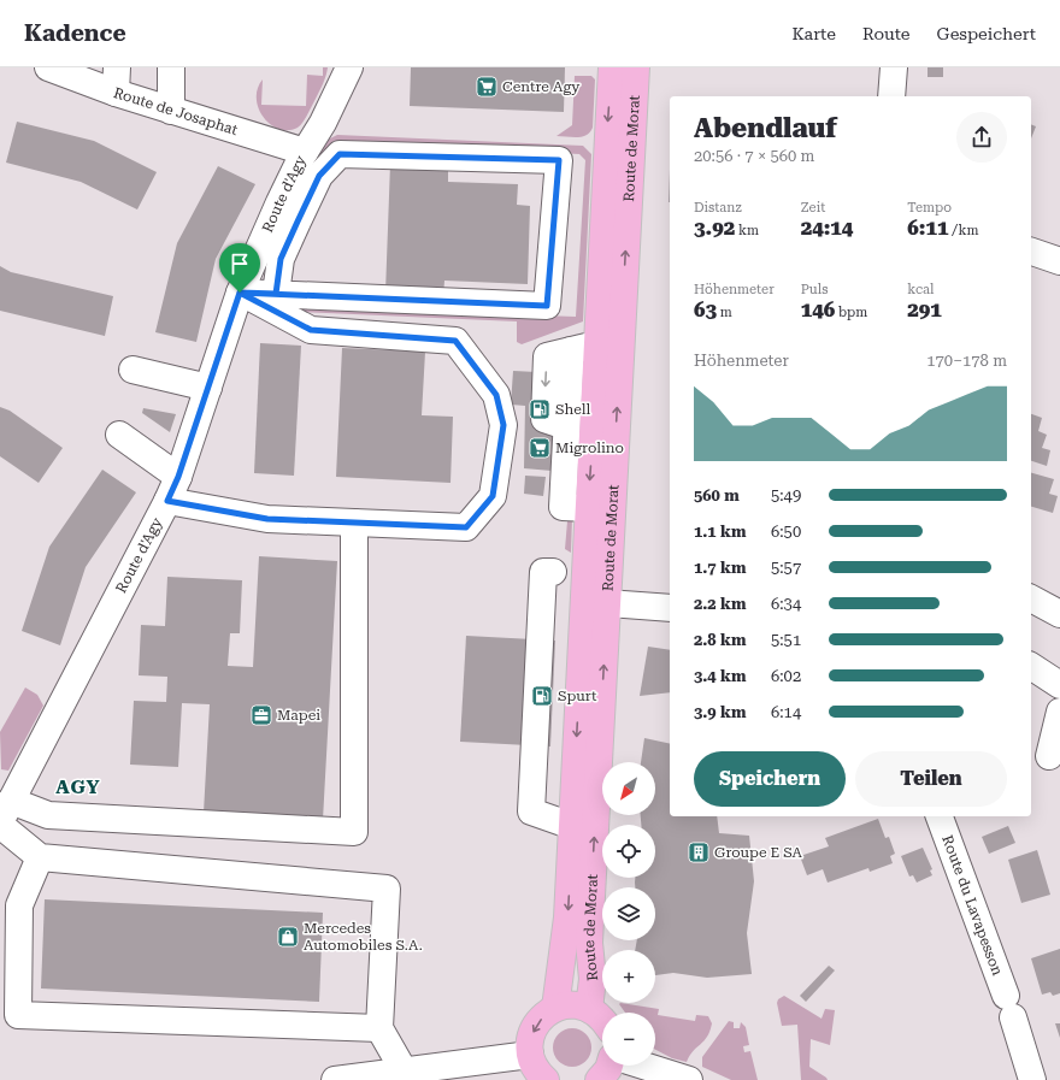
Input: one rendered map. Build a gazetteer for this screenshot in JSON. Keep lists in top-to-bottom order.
{
  "streets": {
    "main road": ["Route de Morat"],
    "street": ["Route de Josaphat", "Route d'Agy", "Route du Lavapesson"]
  },
  "crossings": [
    ["Route de Josaphat", "Route d'Agy"]
  ],
  "districts": ["AGY"],
  "places": {
    "supermarket": ["Centre Agy", "Migrolino"],
    "fuel station": ["Shell", "Spurt"],
    "office": ["Mapei"],
    "building": ["Groupe E SA"],
    "shop": ["Mercedes Automobiles S.A."]
  },
  "north": "bottom left",
  "page": {
    "header": "Kadence",
    "nav": ["Karte", "Route", "Gespeichert"],
    "heading": ["Abendlauf", "20:56 · 7 × 560 m"],
    "stats": [
      ["Distanz", "3.92 km"],
      ["Zeit", "24:14"],
      ["Tempo", "6:11 /km"],
      ["Höhenmeter", "63 m"],
      ["Puls", "146 bpm"],
      ["kcal", "291"]
    ],
    "chart": ["Höhenmeter", "170–178 m"],
    "list": [
      {
        "name": "560 m",
        "note": "5:49"
      },
      {
        "name": "1.1 km",
        "note": "6:50"
      },
      {
        "name": "1.7 km",
        "note": "5:57"
      },
      {
        "name": "2.2 km",
        "note": "6:34"
      },
      {
        "name": "2.8 km",
        "note": "5:51"
      },
      {
        "name": "3.4 km",
        "note": "6:02"
      },
      {
        "name": "3.9 km",
        "note": "6:14"
      }
    ],
    "buttons": ["Speichern", "Teilen"],
    "map_buttons": ["+", "−"]
  }
}
